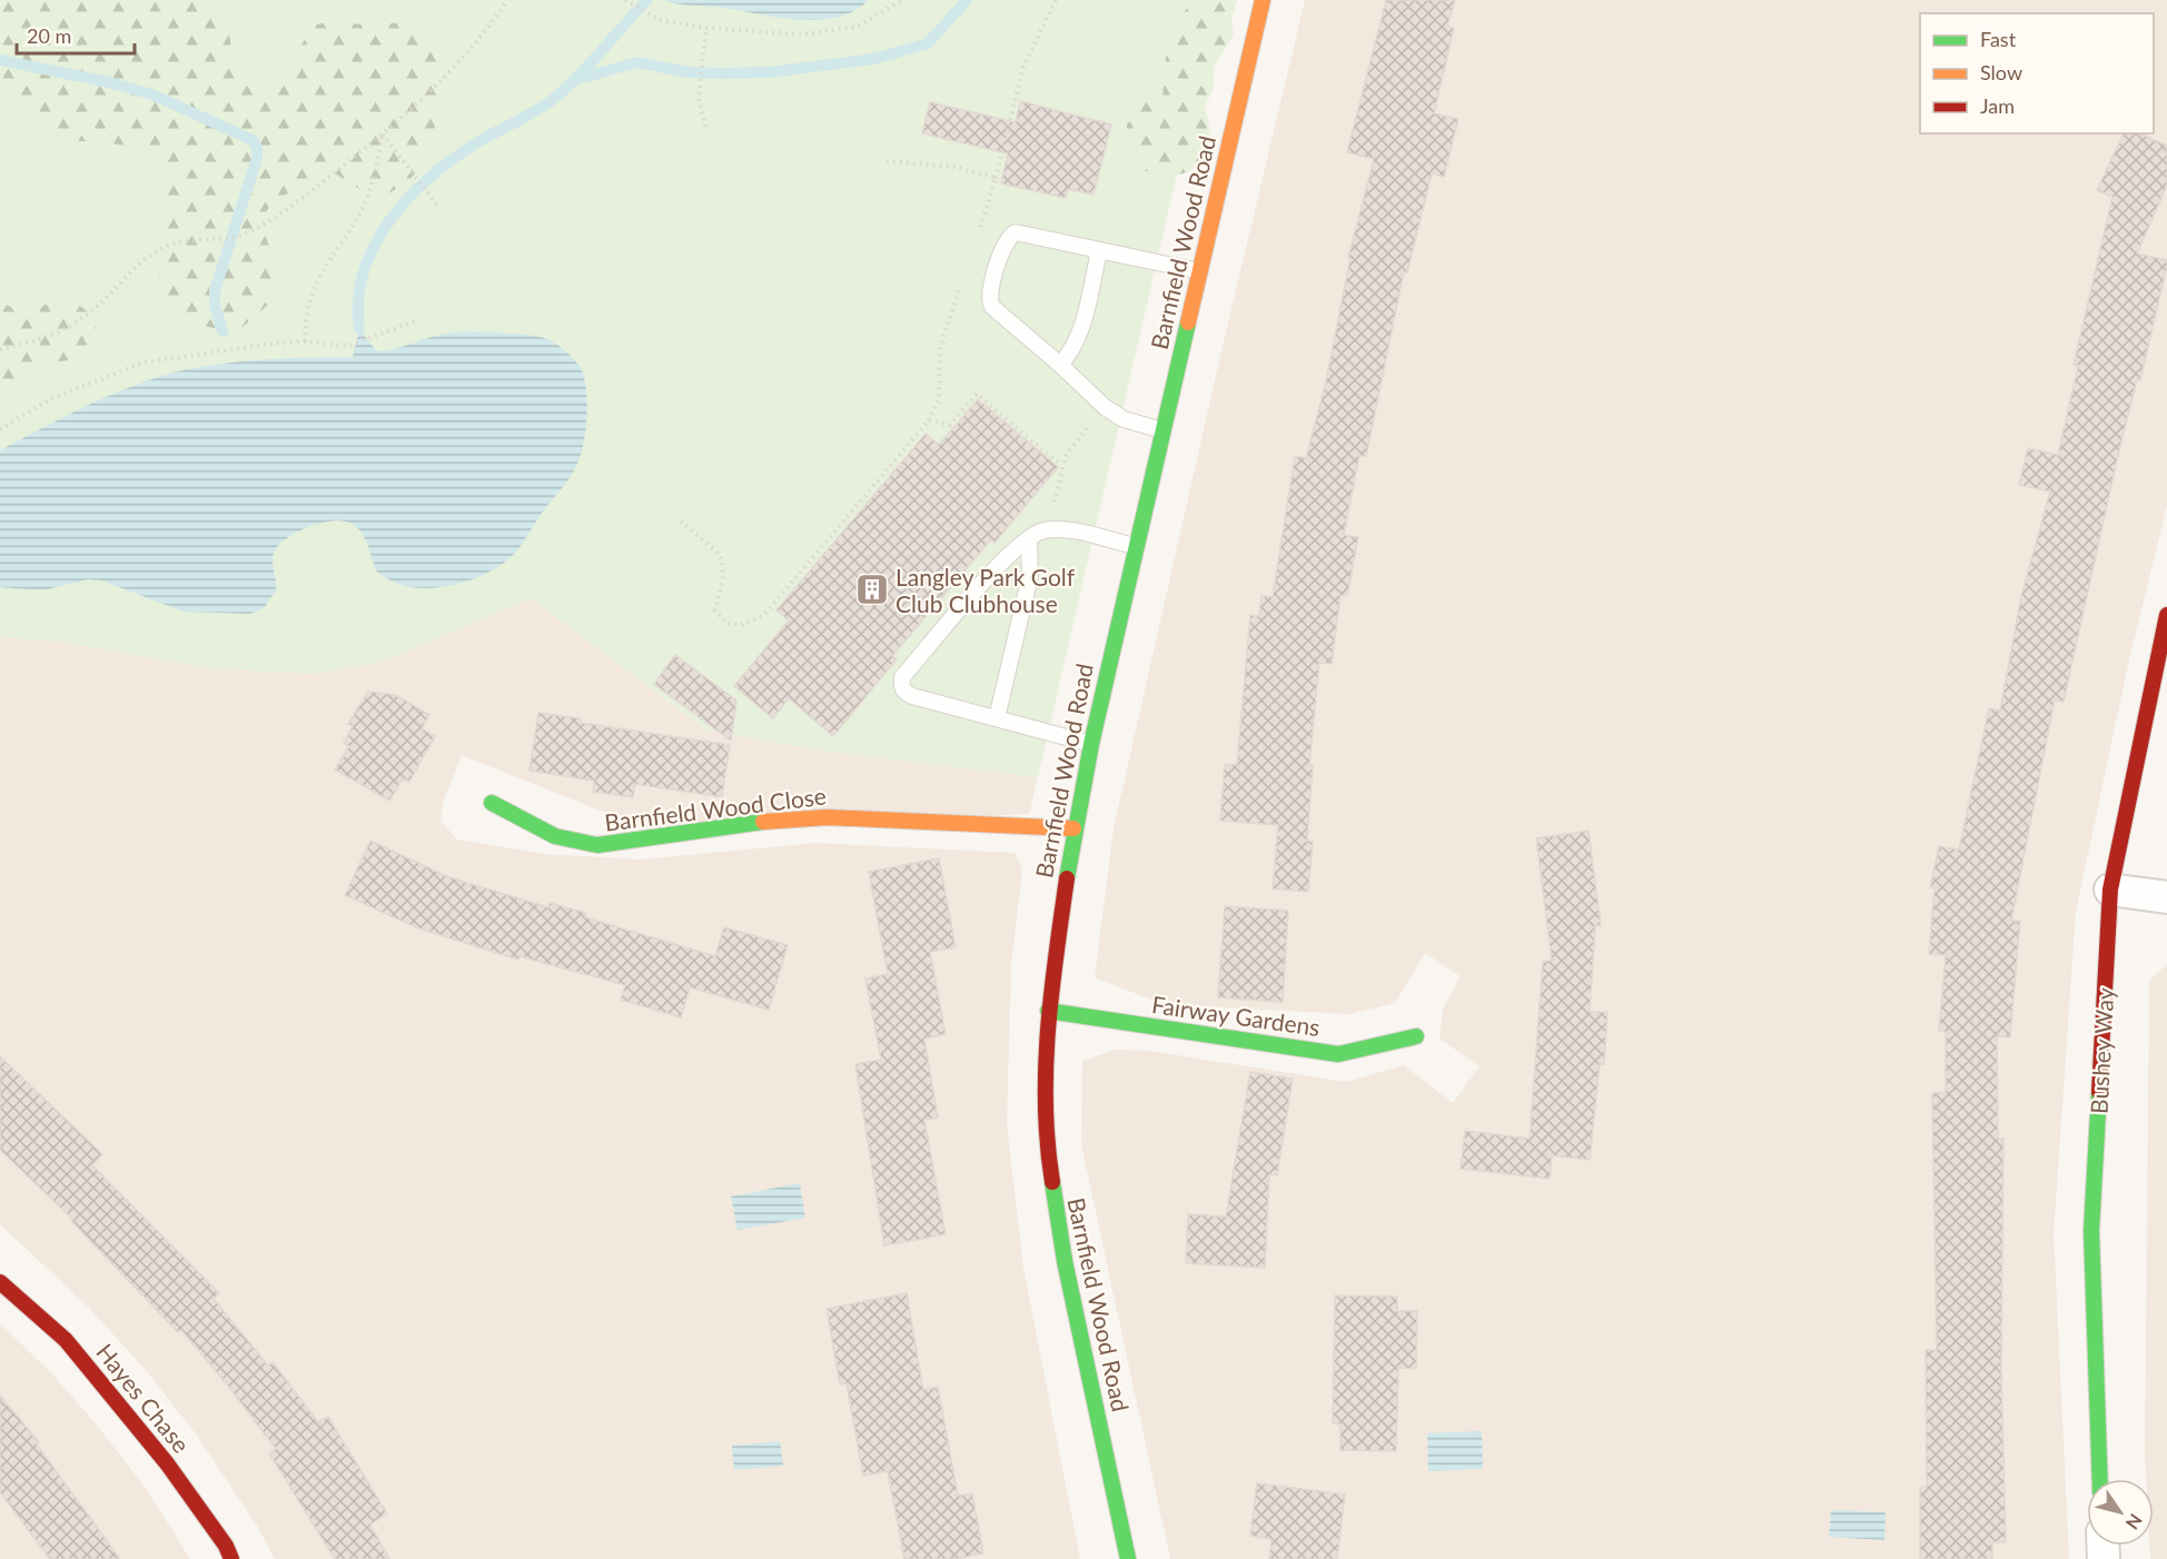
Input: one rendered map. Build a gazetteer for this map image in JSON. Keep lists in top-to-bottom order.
{
  "streets": {
    "street": [
      "Barnfield Wood Road",
      "Barnfield Wood Close",
      "Fairway Gardens",
      "Bushey Way",
      "Hayes Chase"
    ]
  },
  "crossings": [
    ["Barnfield Wood Road", "Barnfield Wood Close"],
    ["Barnfield Wood Road", "Fairway Gardens"]
  ],
  "places": {
    "building": ["Langley Park Golf Club Clubhouse"]
  },
  "legend": ["Fast", "Slow", "Jam"],
  "scale_bar": "20 m",
  "north": "bottom right"
}
